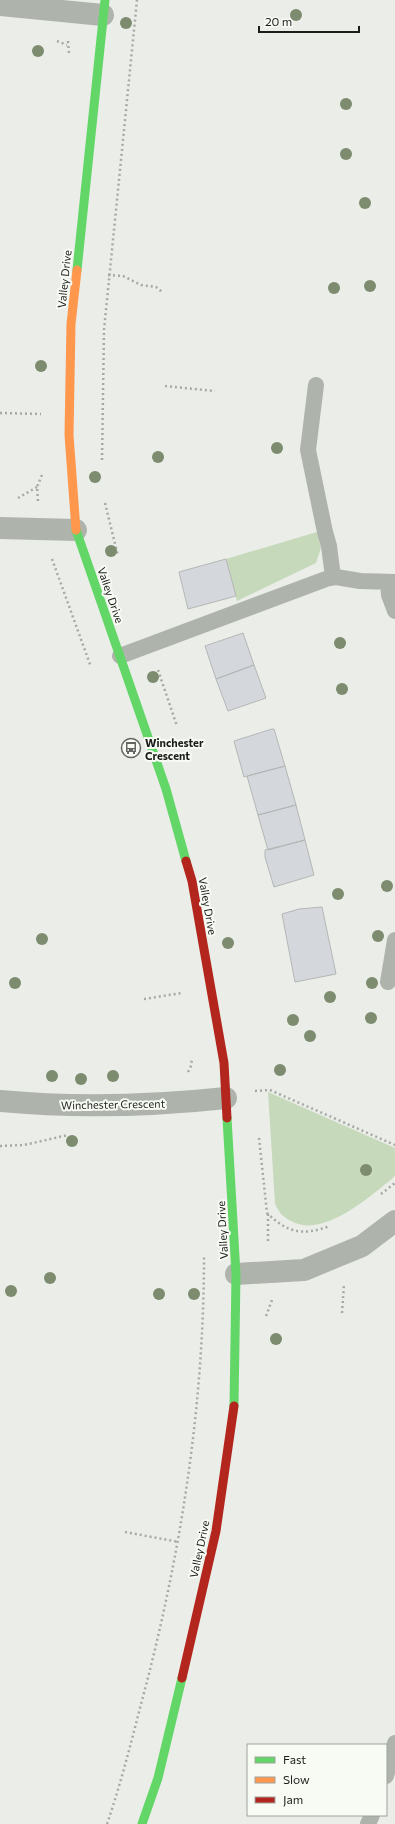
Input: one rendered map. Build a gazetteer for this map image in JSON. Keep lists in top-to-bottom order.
{
  "streets": {
    "street": ["Valley Drive", "Winchester Crescent"]
  },
  "crossings": [
    ["Valley Drive", "Winchester Crescent"]
  ],
  "places": {
    "bus stop": ["Winchester Crescent"]
  },
  "legend": ["Fast", "Slow", "Jam"],
  "scale_bar": "20 m"
}
